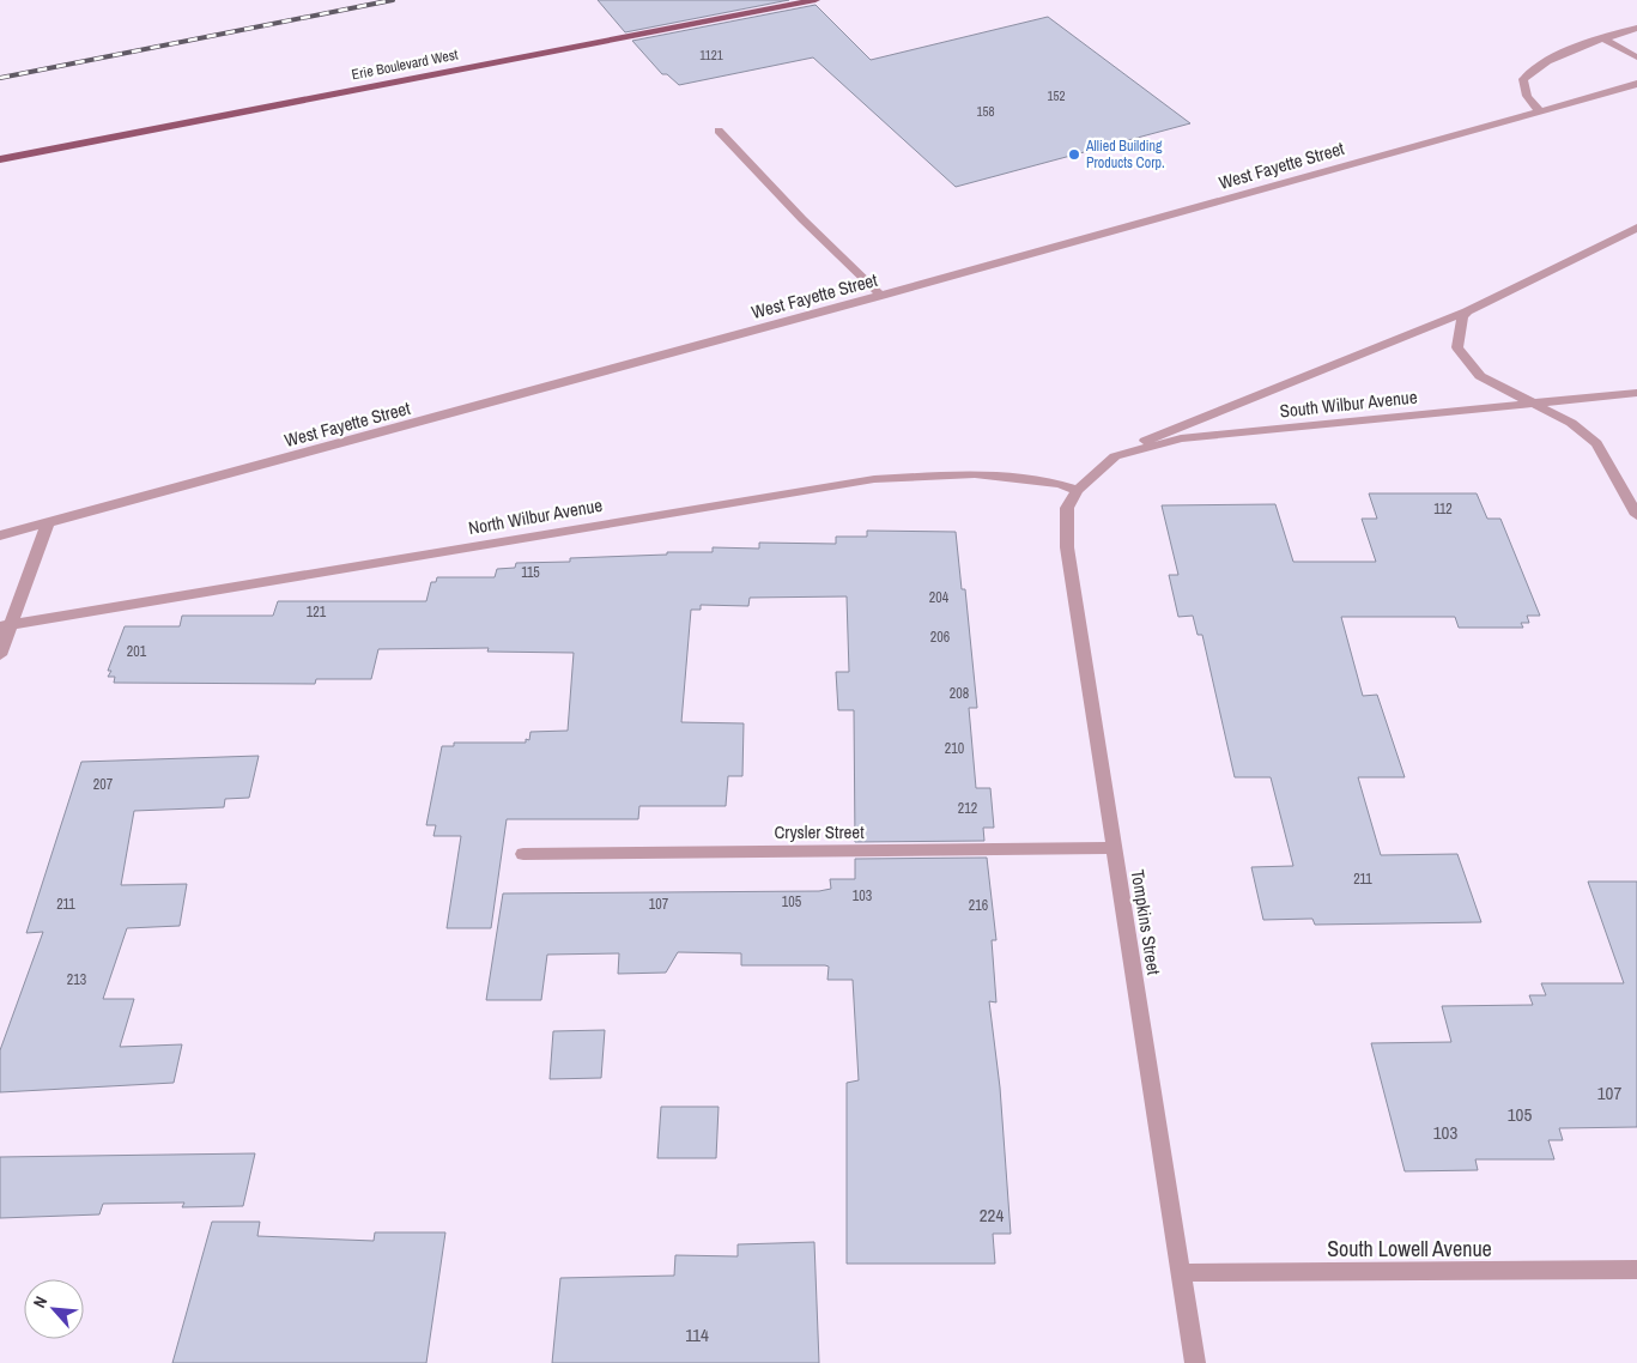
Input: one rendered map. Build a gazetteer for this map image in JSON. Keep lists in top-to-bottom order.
{
  "streets": {
    "main road": ["Erie Boulevard West"],
    "street": [
      "West Fayette Street",
      "South Wilbur Avenue",
      "North Wilbur Avenue",
      "Crysler Street",
      "Tompkins Street",
      "South Lowell Avenue"
    ]
  },
  "crossings": [
    ["South Wilbur Avenue", "North Wilbur Avenue"],
    ["South Wilbur Avenue", "Tompkins Street"],
    ["North Wilbur Avenue", "Tompkins Street"],
    ["Crysler Street", "Tompkins Street"],
    ["Tompkins Street", "South Lowell Avenue"]
  ],
  "places": ["Allied Building Products Corp."],
  "house_numbers": [
    "1121",
    "152",
    "158",
    "112",
    "115",
    "204",
    "121",
    "206",
    "201",
    "208",
    "210",
    "207",
    "212",
    "211",
    "103",
    "105",
    "211",
    "107",
    "216",
    "213",
    "107",
    "105",
    "103",
    "224",
    "114"
  ],
  "north": "top left"
}
